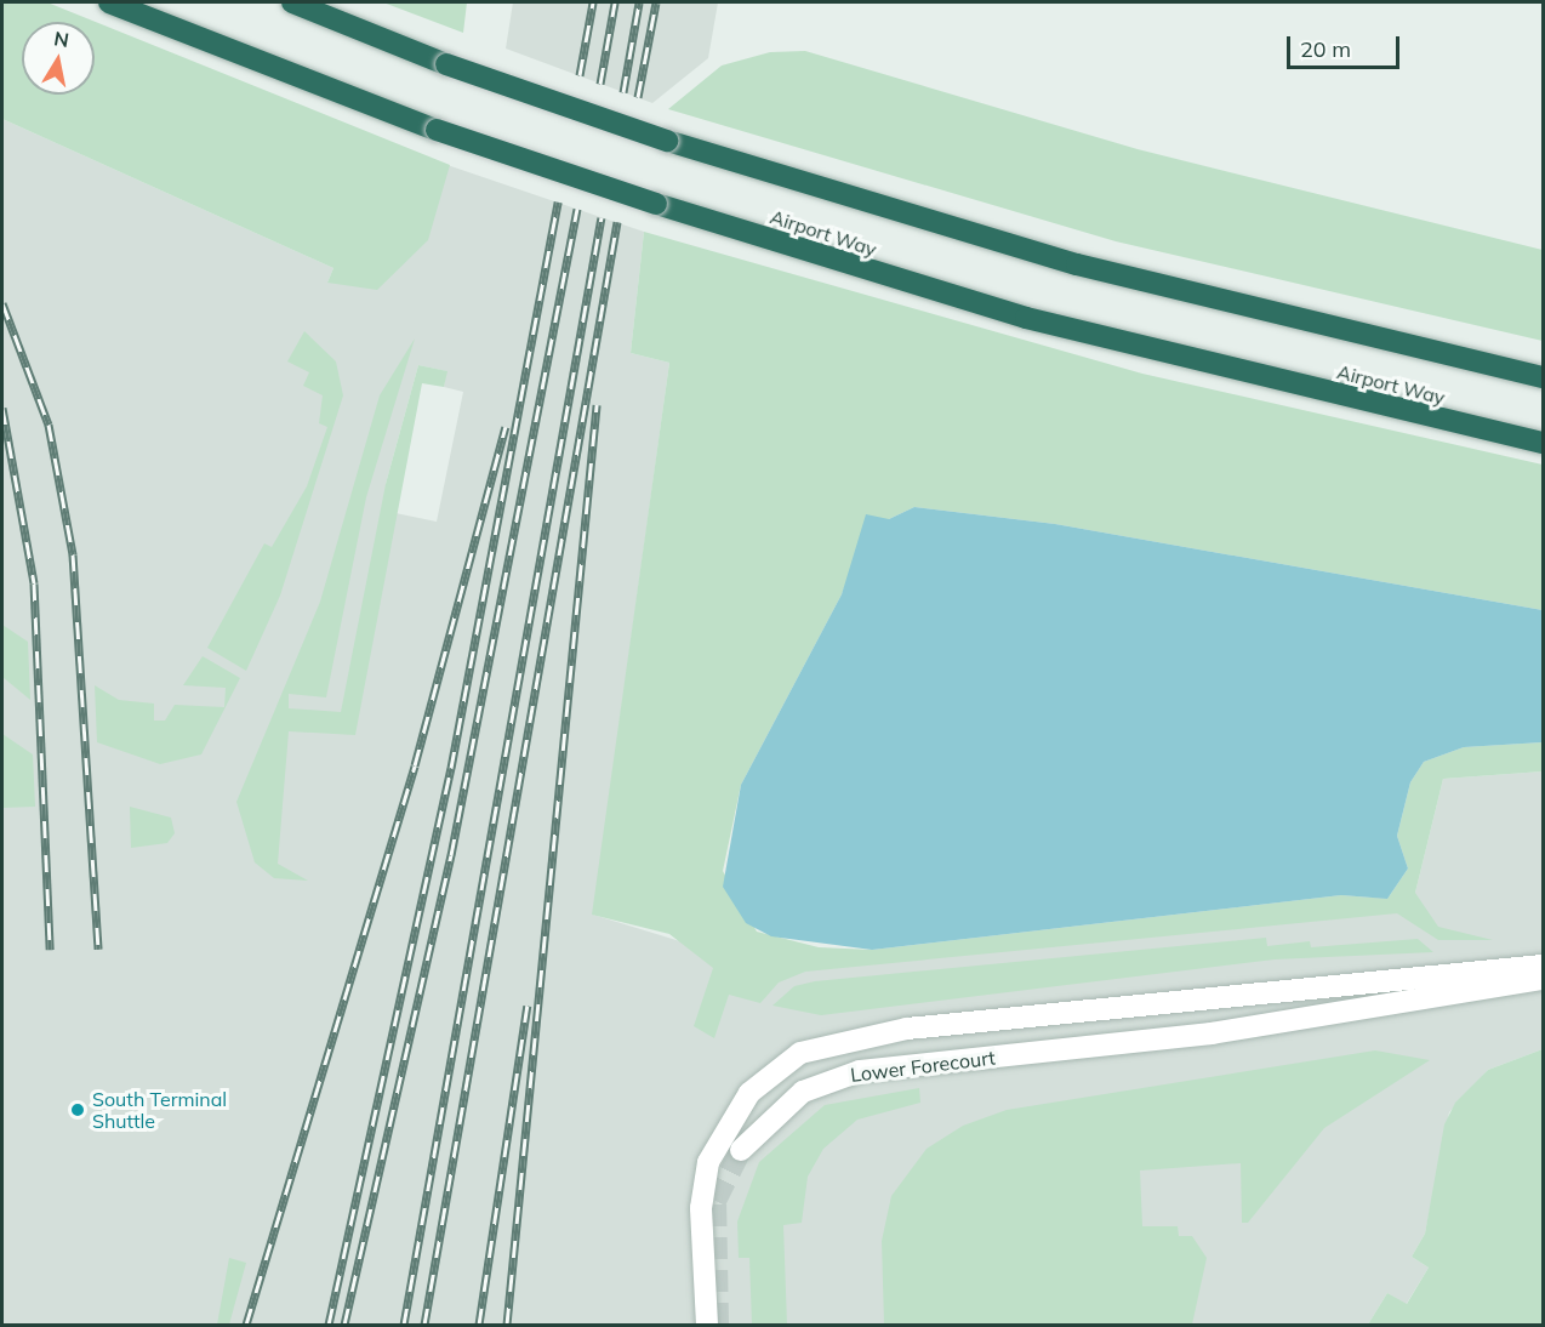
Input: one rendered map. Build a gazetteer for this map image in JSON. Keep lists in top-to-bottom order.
{
  "streets": {
    "highway": ["Airport Way"],
    "street": ["Lower Forecourt"]
  },
  "places": ["South Terminal Shuttle"],
  "scale_bar": "20 m",
  "north": "top"
}
